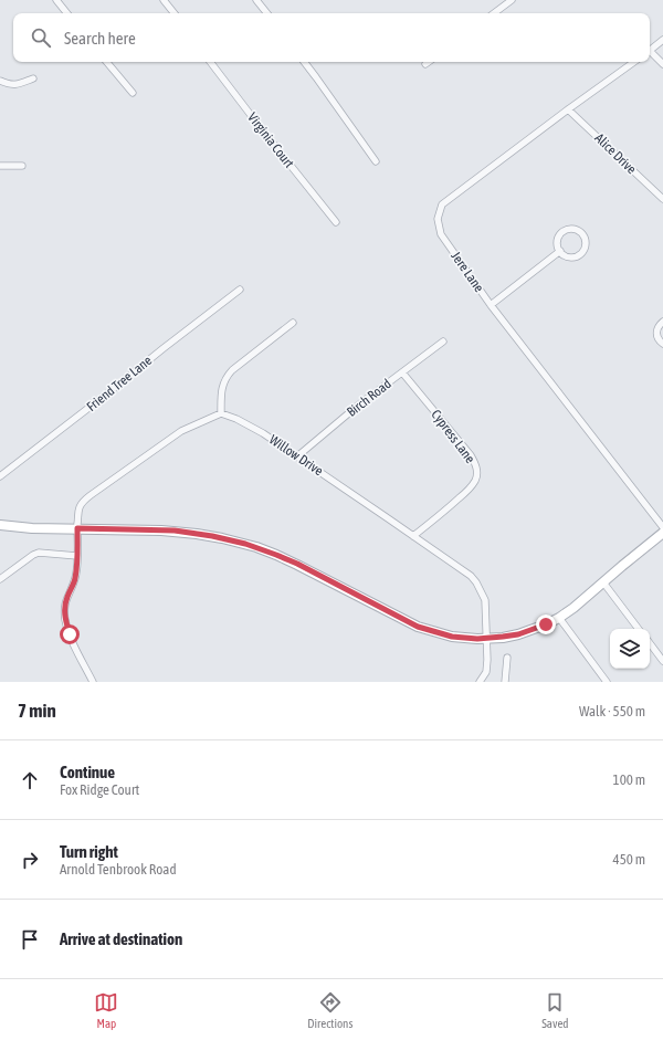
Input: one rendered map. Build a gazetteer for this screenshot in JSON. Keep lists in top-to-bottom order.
{
  "streets": {
    "street": [
      "Virginia Court",
      "Alice Drive",
      "Jere Lane",
      "Friend Tree Lane",
      "Birch Road",
      "Cypress Lane",
      "Willow Drive"
    ]
  },
  "crossings": [
    ["Alice Drive", "Jere Lane"],
    ["Birch Road", "Cypress Lane"],
    ["Birch Road", "Willow Drive"],
    ["Cypress Lane", "Willow Drive"]
  ],
  "page": {
    "search": "Search here",
    "heading": ["7 min", "Walk · 550 m"],
    "list": [
      ["Continue", "Fox Ridge Court", "100 m"],
      ["Turn right", "Arnold Tenbrook Road", "450 m"],
      "Arrive at destination"
    ],
    "nav": ["Map", "Directions", "Saved"]
  }
}
